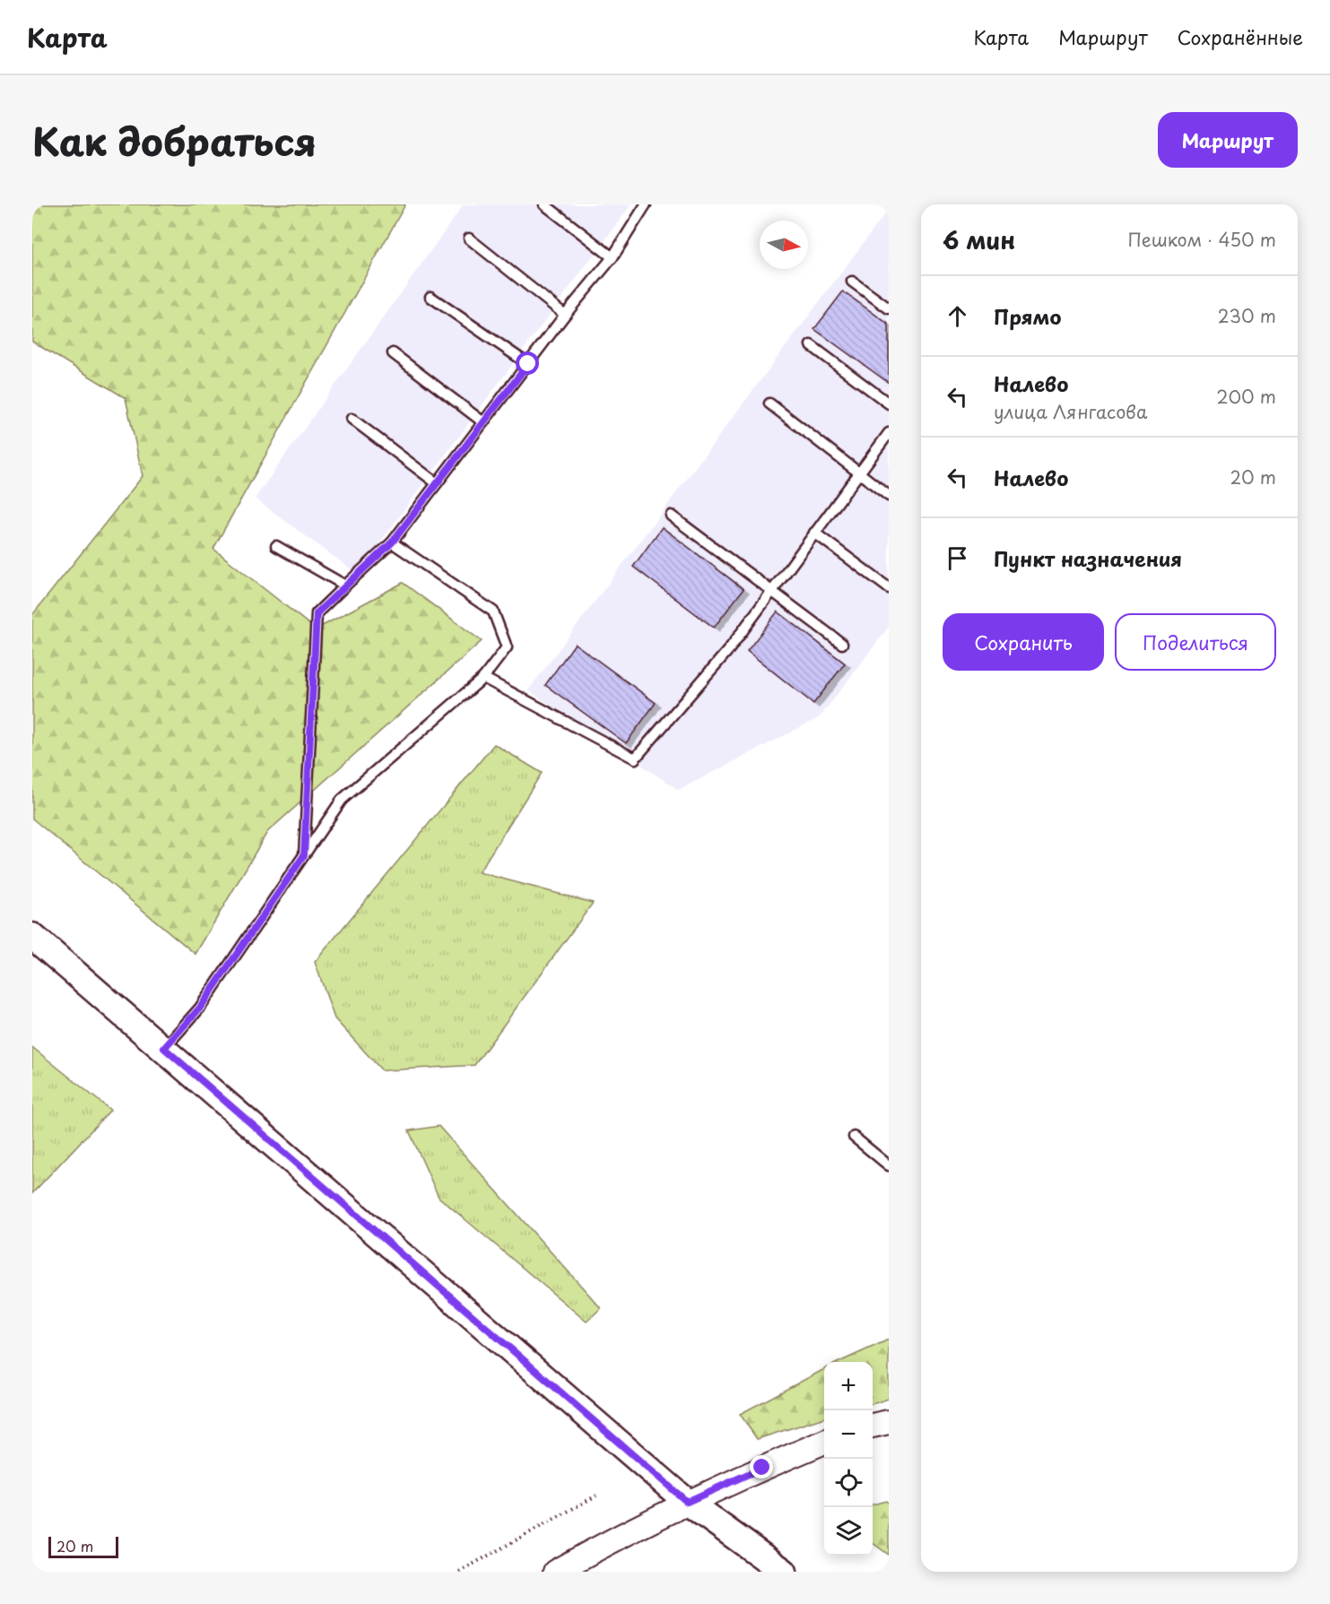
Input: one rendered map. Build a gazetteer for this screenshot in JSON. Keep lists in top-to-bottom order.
{
  "scale_bar": "20 m",
  "north": "right",
  "page": {
    "header": "Карта",
    "nav": ["Карта", "Маршрут", "Сохранённые"],
    "title": "Как добраться",
    "buttons": [
      "Маршрут",
      ["Сохранить", "Поделиться"]
    ],
    "heading": ["6 мин", "Пешком · 450 m"],
    "list": [
      ["Прямо", "230 m"],
      ["Налево", "улица Лянгасова", "200 m"],
      ["Налево", "20 m"],
      "Пункт назначения"
    ],
    "map_buttons": ["+", "−"],
    "scale": "20 m"
  }
}
